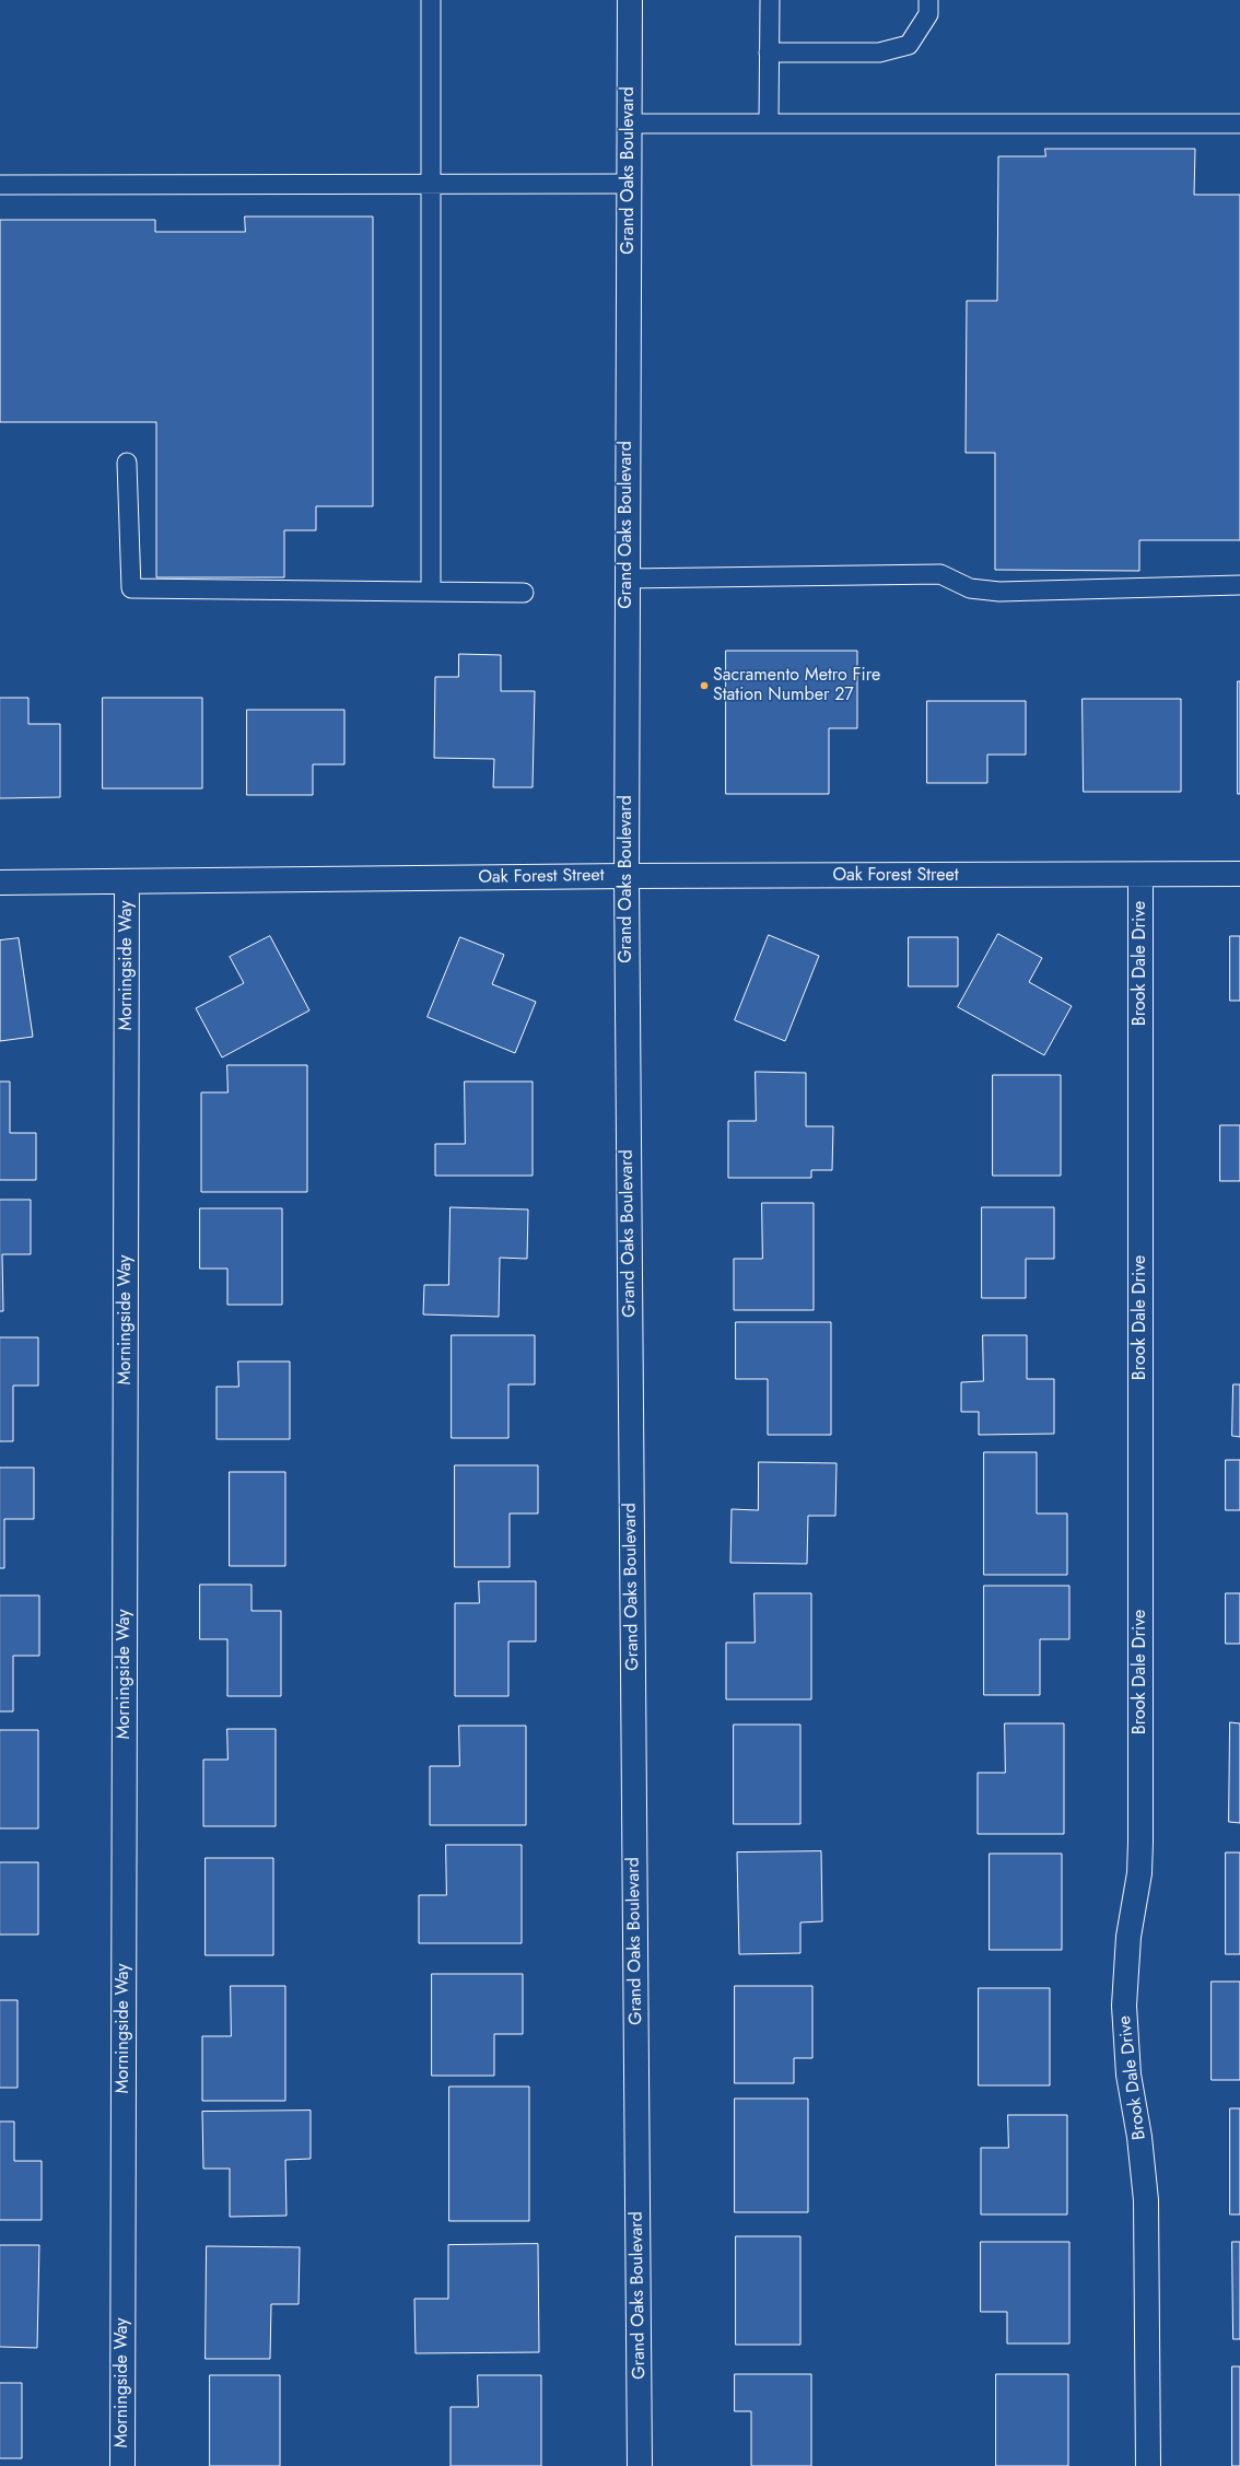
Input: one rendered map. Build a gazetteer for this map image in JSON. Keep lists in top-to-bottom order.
{
  "streets": {
    "street": [
      "Grand Oaks Boulevard",
      "Oak Forest Street",
      "Brook Dale Drive",
      "Morningside Way"
    ]
  },
  "crossings": [
    ["Grand Oaks Boulevard", "Oak Forest Street"],
    ["Oak Forest Street", "Brook Dale Drive"],
    ["Oak Forest Street", "Morningside Way"]
  ],
  "places": ["Sacramento Metro Fire Station Number 27"]
}
